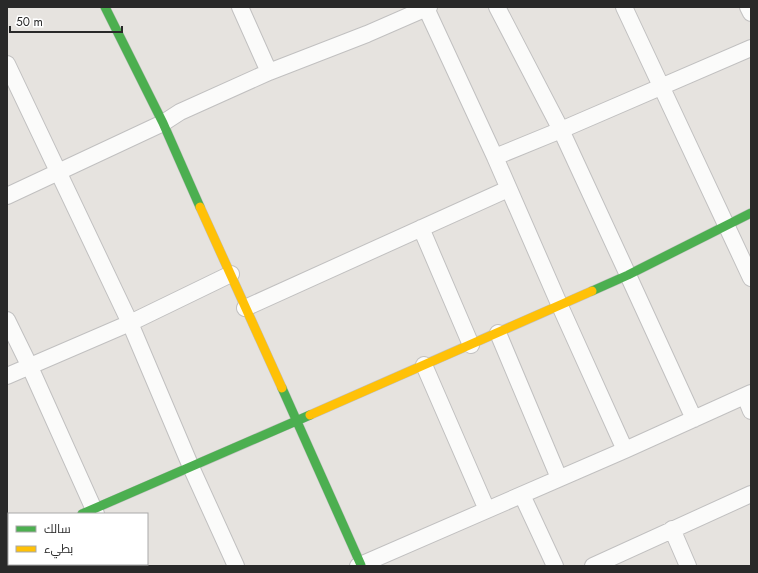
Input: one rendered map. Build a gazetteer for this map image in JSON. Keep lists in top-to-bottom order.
{
  "legend": ["سالك", "بطيء"],
  "scale_bar": "50 m"
}
